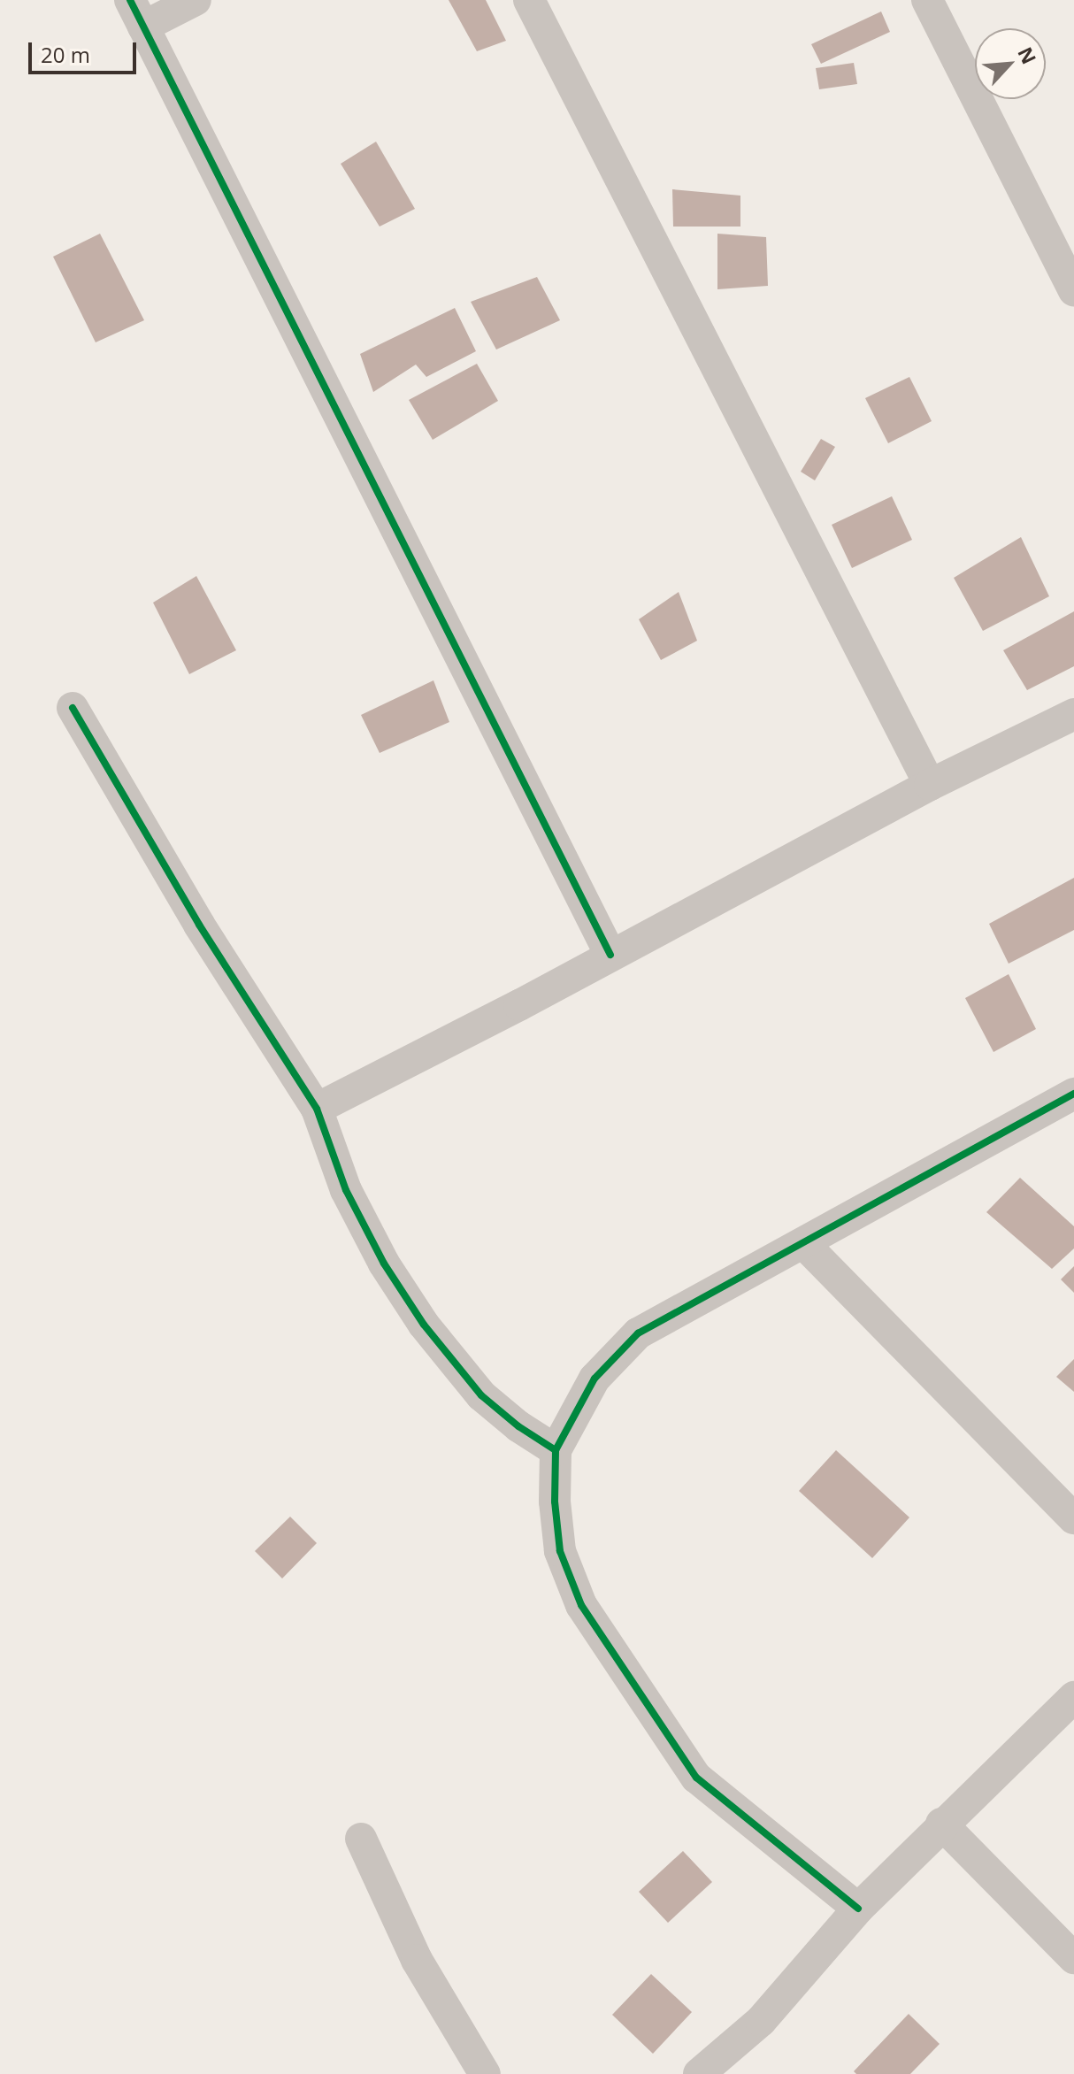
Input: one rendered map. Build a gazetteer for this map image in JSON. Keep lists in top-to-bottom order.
{
  "scale_bar": "20 m",
  "north": "top right"
}
